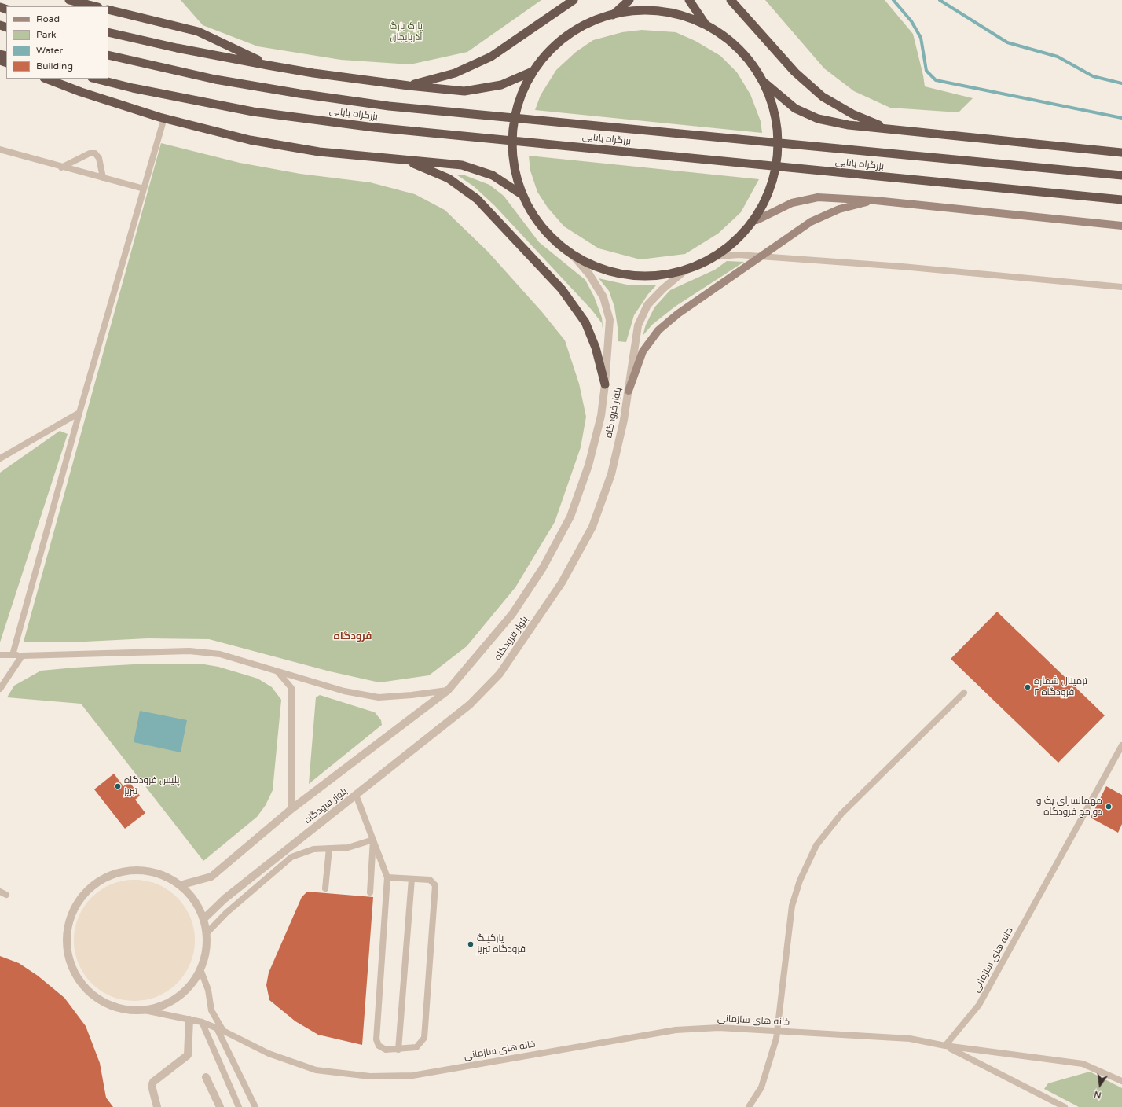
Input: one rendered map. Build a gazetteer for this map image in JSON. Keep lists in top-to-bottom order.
{
  "streets": {
    "highway": ["بزرگراه بابایی"],
    "street": ["بلوار فرودگاه"],
    "lane": ["خانه های سازمانی"]
  },
  "districts": ["فرودگاه"],
  "parks": ["پارک بزرگ آذربایجان"],
  "places": [
    "ترمينال شماره ۲ فرودگاه",
    "پلیس فرودگاه تبریز",
    "مهمانسرای یک و دو حج فرودگاه",
    "پارکینگ فرودگاه تبریز"
  ],
  "legend": [
    "Road",
    "Park",
    "Water",
    "Building"
  ],
  "north": "bottom"
}
